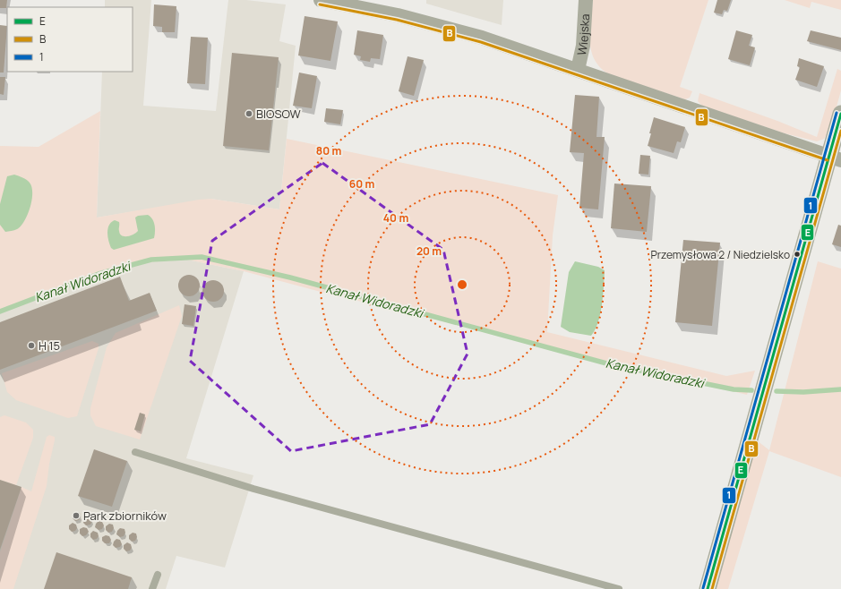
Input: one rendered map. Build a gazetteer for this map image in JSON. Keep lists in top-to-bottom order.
{
  "streets": {
    "street": ["Wiejska"]
  },
  "water": ["Kanał Widoradzki"],
  "places": [
    "BIOSOW",
    "Przemysłowa 2 / Niedzielsko",
    "H 15",
    "Park zbiorników"
  ],
  "lines": ["transit line B", "transit line 1", "transit line E"],
  "legend": ["E", "B", "1"],
  "rings": [
    "80 m",
    "60 m",
    "40 m",
    "20 m"
  ]
}
